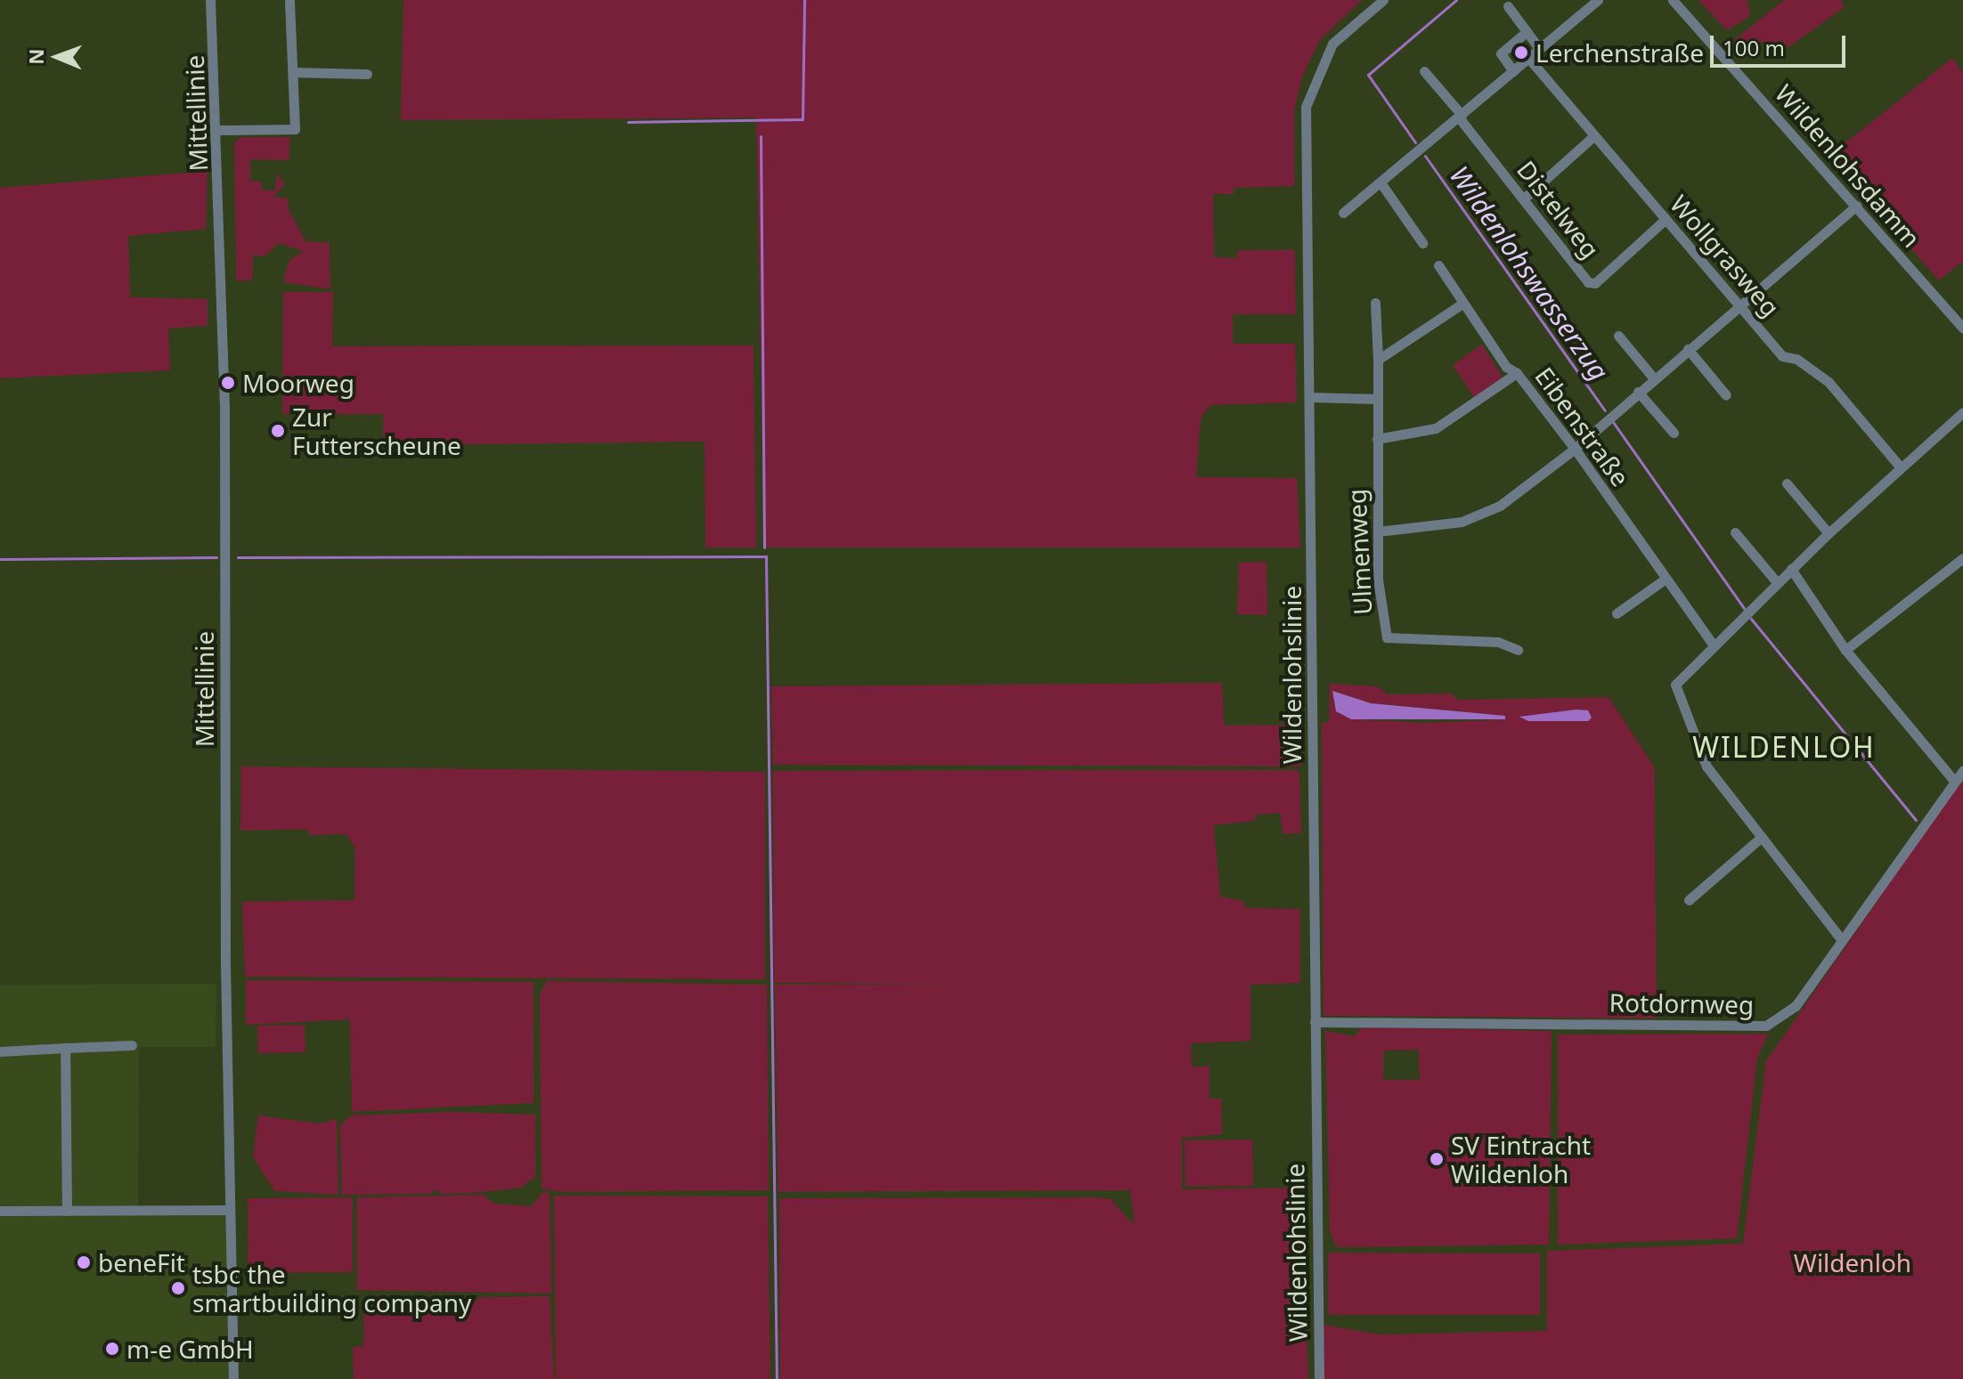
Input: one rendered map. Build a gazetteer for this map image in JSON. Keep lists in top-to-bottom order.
{
  "streets": {
    "street": [
      "Mittellinie",
      "Wildenlohsdamm",
      "Distelweg",
      "Wollgrasweg",
      "Eibenstraße",
      "Ulmenweg",
      "Wildenlohslinie",
      "Rotdornweg"
    ]
  },
  "crossings": [
    ["Distelweg", "Wollgrasweg"],
    ["Wildenlohslinie", "Rotdornweg"]
  ],
  "districts": ["WILDENLOH"],
  "water": ["Wildenlohswasserzug"],
  "parks": ["Wildenloh"],
  "places": [
    "Lerchenstraße",
    "Moorweg",
    "Zur Futterscheune",
    "SV Eintracht Wildenloh",
    "beneFit",
    "tsbc the smartbuilding company",
    "m-e GmbH"
  ],
  "scale_bar": "100 m",
  "north": "left"
}
